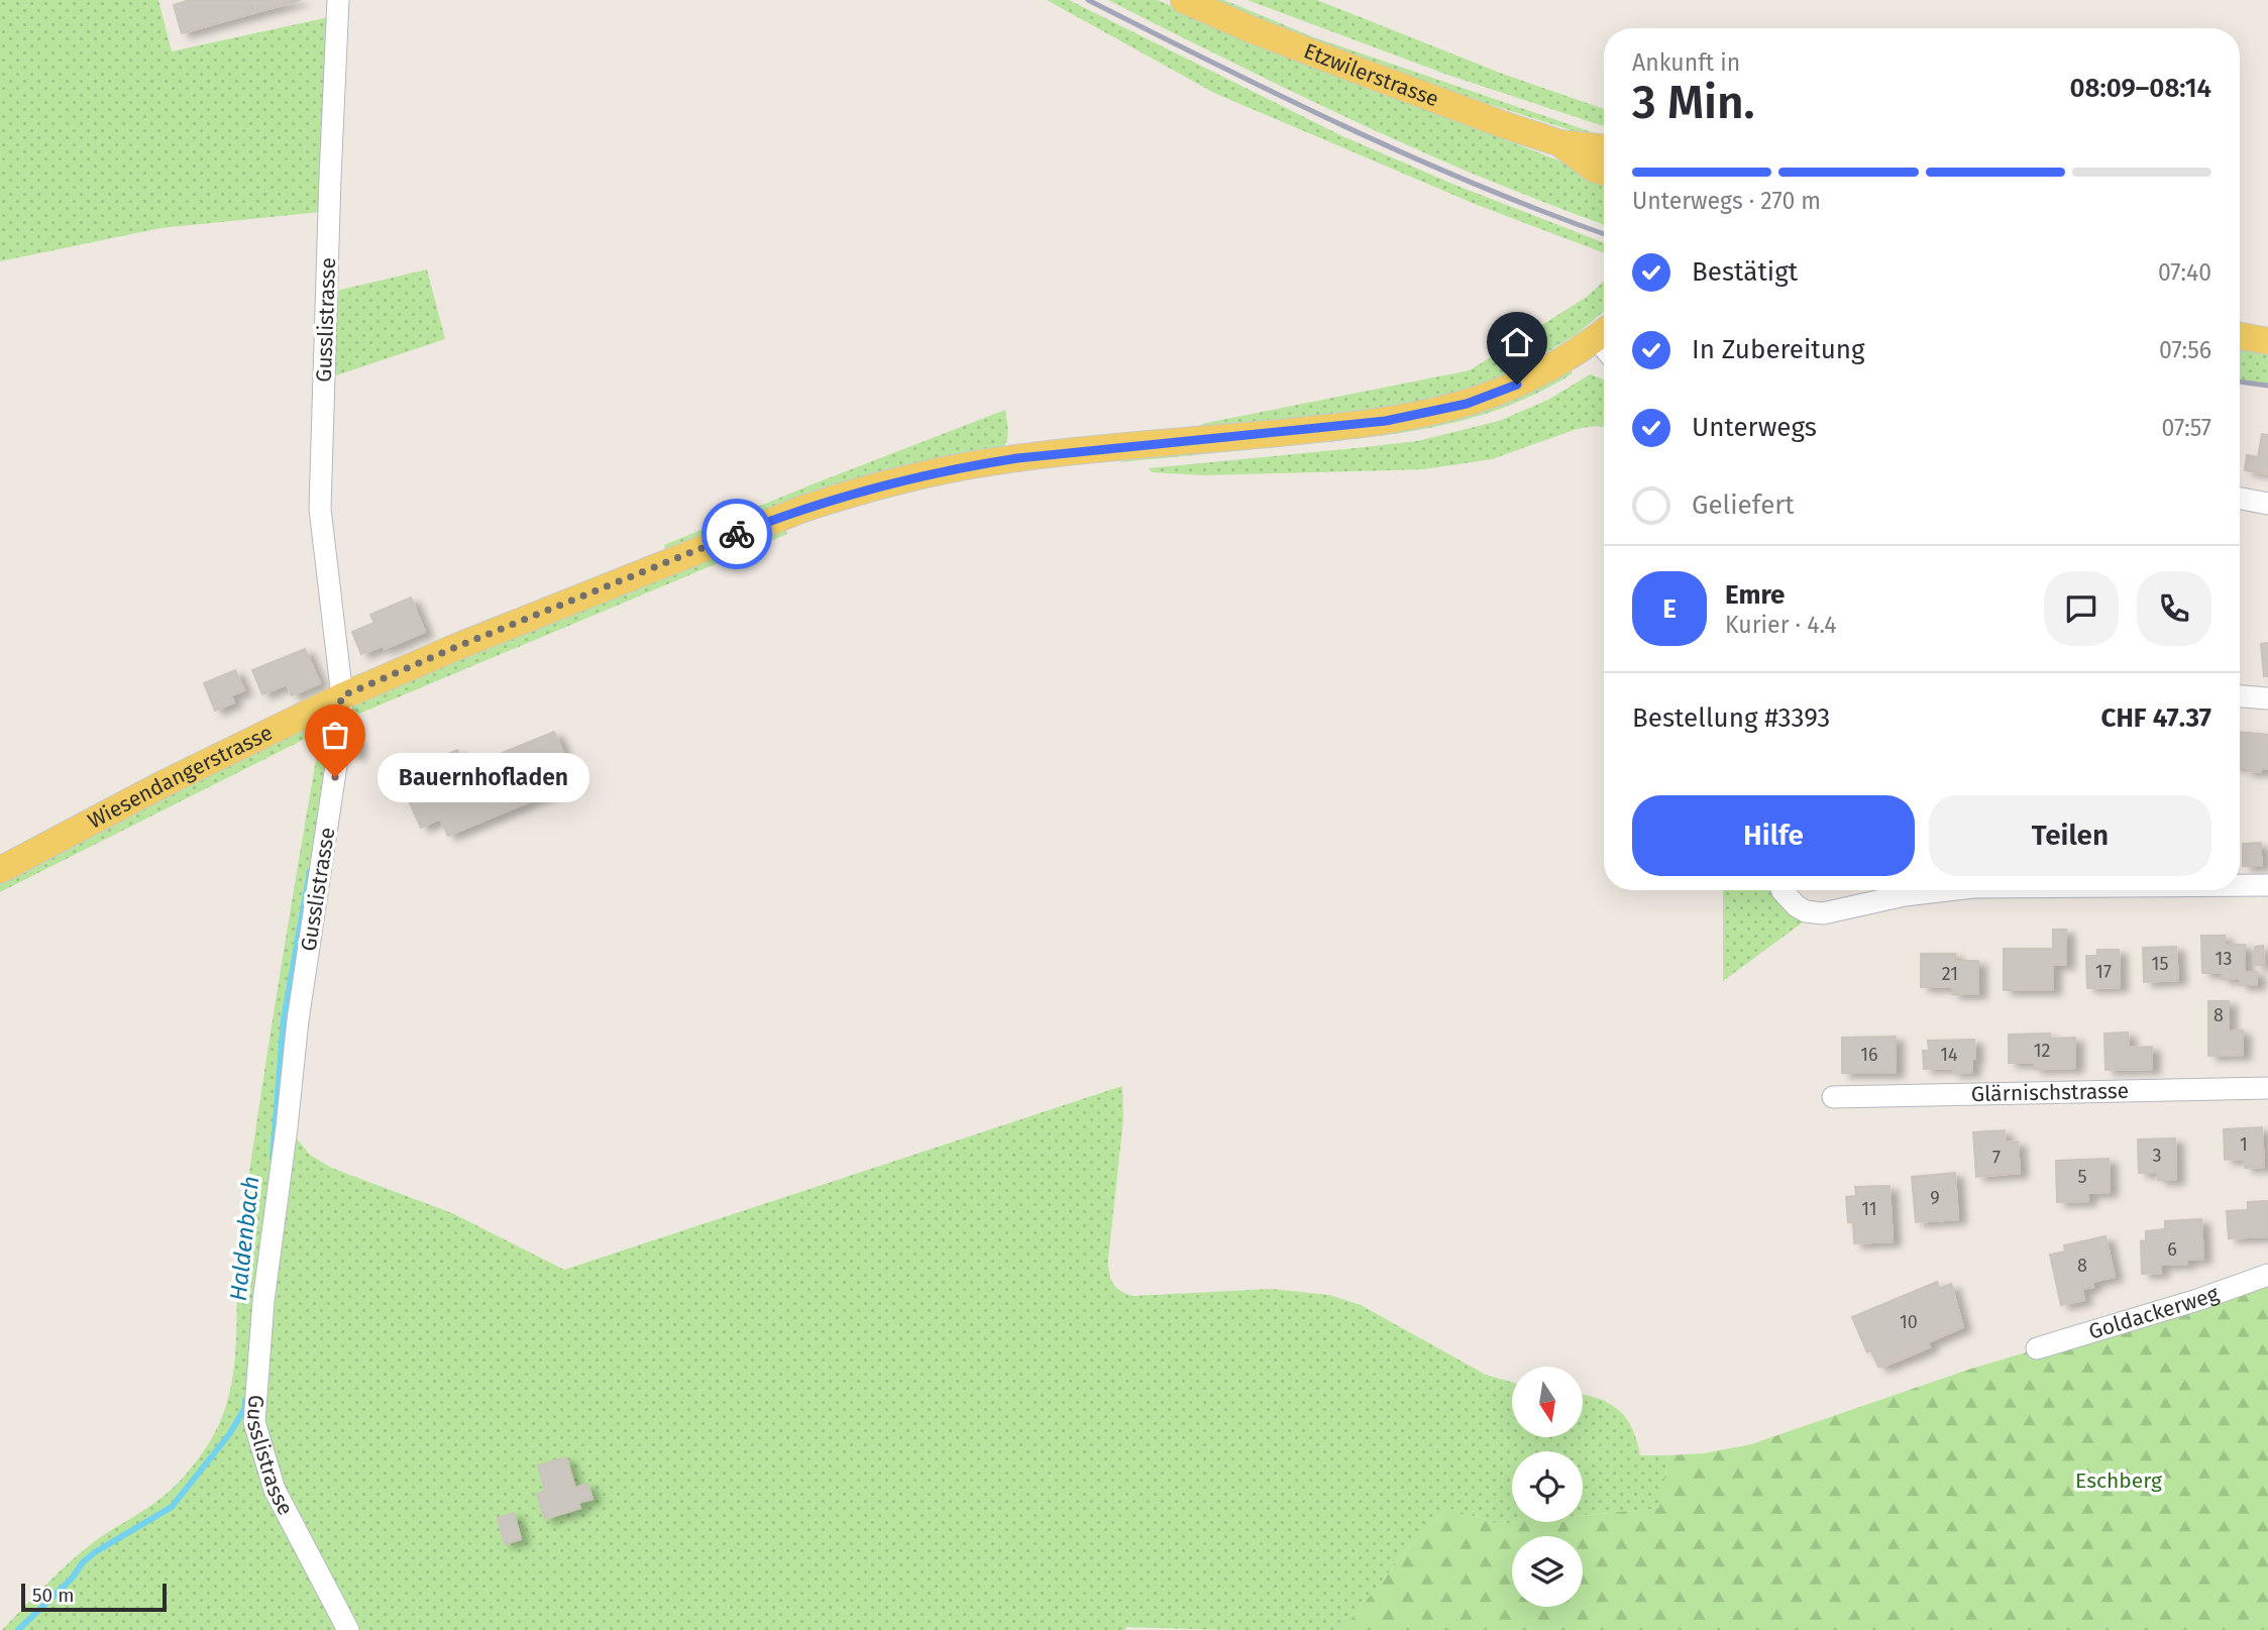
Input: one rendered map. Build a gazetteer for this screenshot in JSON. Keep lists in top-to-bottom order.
{
  "streets": {
    "main road": ["Etzwilerstrasse", "Wiesendangerstrasse"],
    "street": ["Gusslistrasse", "Glärnischstrasse", "Goldackerweg"]
  },
  "crossings": [
    ["Gusslistrasse", "Wiesendangerstrasse"]
  ],
  "water": ["Haldenbach"],
  "parks": ["Eschberg"],
  "places": ["Bauernhofladen"],
  "house_numbers": [
    "13",
    "15",
    "17",
    "21",
    "8",
    "12",
    "16",
    "14",
    "1",
    "3",
    "7",
    "5",
    "9",
    "11",
    "6",
    "8",
    "10"
  ],
  "scale_bar": "50 m",
  "north": "bottom",
  "page": {
    "heading": ["3 Min.", "Ankunft in", "08:09–08:14"],
    "panel": [
      "Emre",
      "Kurier · 4.4",
      "Bestellung #3393",
      "CHF 47.37"
    ],
    "bar": "Unterwegs · 270 m",
    "list": [
      ["Bestätigt", "07:40"],
      ["In Zubereitung", "07:56"],
      ["Unterwegs", "07:57"],
      "Geliefert"
    ],
    "round": "E",
    "bubble": "Bauernhofladen",
    "buttons": ["Hilfe", "Teilen"],
    "scale": "50 m"
  }
}
